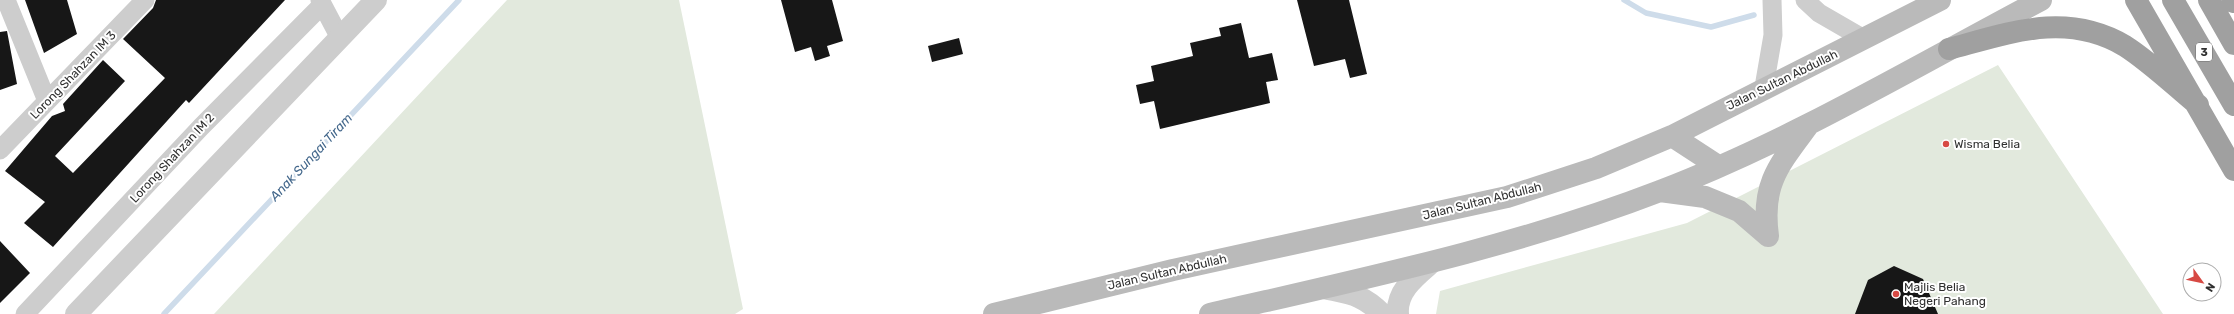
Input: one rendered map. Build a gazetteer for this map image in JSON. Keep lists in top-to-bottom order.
{
  "streets": {
    "highway": ["3"],
    "main road": ["Jalan Sultan Abdullah"],
    "street": ["Lorong Shahzan IM 3", "Lorong Shahzan IM 2"]
  },
  "water": ["Anak Sungai Tiram"],
  "places": ["Wisma Belia", "Majlis Belia Negeri Pahang"],
  "north": "bottom right"
}
